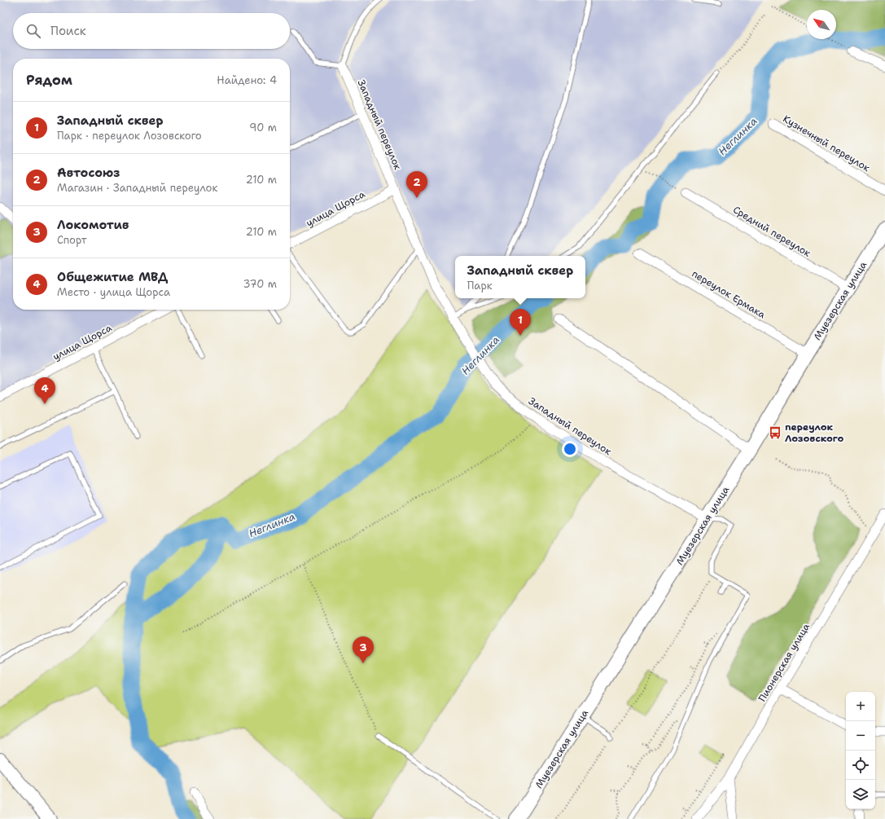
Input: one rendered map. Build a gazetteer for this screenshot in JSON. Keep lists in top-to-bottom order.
{
  "streets": {
    "main road": ["Муезерская улица"],
    "street": [
      "Западный переулок",
      "Кузнечный переулок",
      "улица Щорса",
      "Средний переулок",
      "переулок Ермака",
      "Пионерская улица"
    ]
  },
  "crossings": [
    ["Западный переулок", "улица Щорса"],
    ["Западный переулок", "Муезерская улица"],
    ["Средний переулок", "Муезерская улица"],
    ["переулок Ермака", "Муезерская улица"]
  ],
  "water": ["Неглинка"],
  "places": {
    "bus stop": ["переулок Лозовского"]
  },
  "north": "top left",
  "page": {
    "search": "Поиск",
    "heading": ["Рядом", "Найдено: 4"],
    "list": [
      {
        "mark": "1",
        "name": "Западный сквер",
        "note": "Парк · переулок Лозовского",
        "value": "90 m"
      },
      {
        "mark": "2",
        "name": "Автосоюз",
        "note": "Магазин · Западный переулок",
        "value": "210 m"
      },
      {
        "mark": "3",
        "name": "Локомотив",
        "note": "Спорт",
        "value": "210 m"
      },
      {
        "mark": "4",
        "name": "Общежитие МВД",
        "note": "Место · улица Щорса",
        "value": "370 m"
      }
    ],
    "pins": [
      "2",
      "1",
      "4",
      "3"
    ],
    "popup": ["Западный сквер", "Парк"],
    "map_buttons": ["+", "−"]
  }
}
